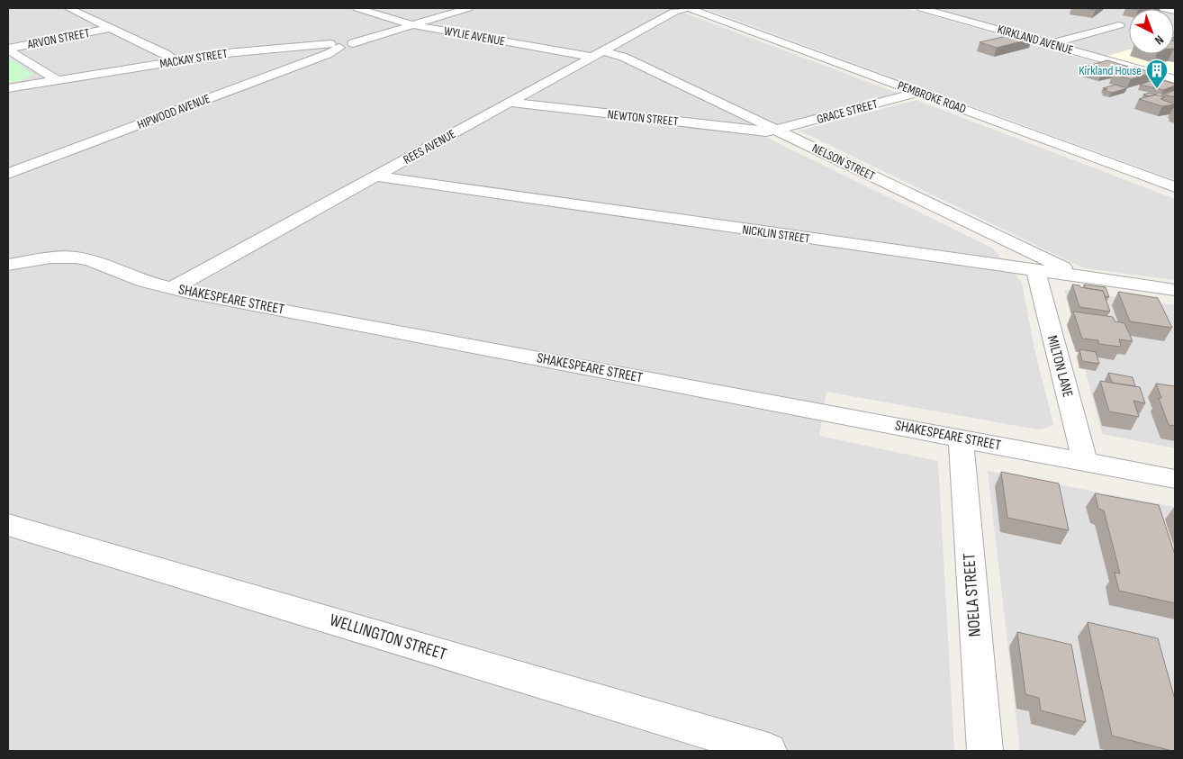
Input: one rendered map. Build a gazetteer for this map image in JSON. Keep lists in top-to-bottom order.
{
  "streets": {
    "street": [
      "WYLIE AVENUE",
      "ARVON STREET",
      "KIRKLAND AVENUE",
      "MACKAY STREET",
      "PEMBROKE ROAD",
      "HIPWOOD AVENUE",
      "GRACE STREET",
      "NEWTON STREET",
      "REES AVENUE",
      "NELSON STREET",
      "NICKLIN STREET",
      "SHAKESPEARE STREET",
      "MILTON LANE",
      "NOELA STREET",
      "WELLINGTON STREET"
    ]
  },
  "crossings": [
    ["WYLIE AVENUE", "MACKAY STREET"],
    ["WYLIE AVENUE", "REES AVENUE"],
    ["WYLIE AVENUE", "NELSON STREET"],
    ["MACKAY STREET", "HIPWOOD AVENUE"],
    ["PEMBROKE ROAD", "GRACE STREET"],
    ["PEMBROKE ROAD", "REES AVENUE"],
    ["GRACE STREET", "NEWTON STREET"],
    ["GRACE STREET", "NELSON STREET"],
    ["NEWTON STREET", "REES AVENUE"],
    ["NEWTON STREET", "NELSON STREET"],
    ["REES AVENUE", "NELSON STREET"],
    ["REES AVENUE", "NICKLIN STREET"],
    ["REES AVENUE", "SHAKESPEARE STREET"],
    ["NELSON STREET", "NICKLIN STREET"],
    ["NICKLIN STREET", "MILTON LANE"],
    ["SHAKESPEARE STREET", "MILTON LANE"],
    ["SHAKESPEARE STREET", "NOELA STREET"]
  ],
  "places": {
    "building": ["Kirkland House"]
  },
  "north": "bottom right"
}
